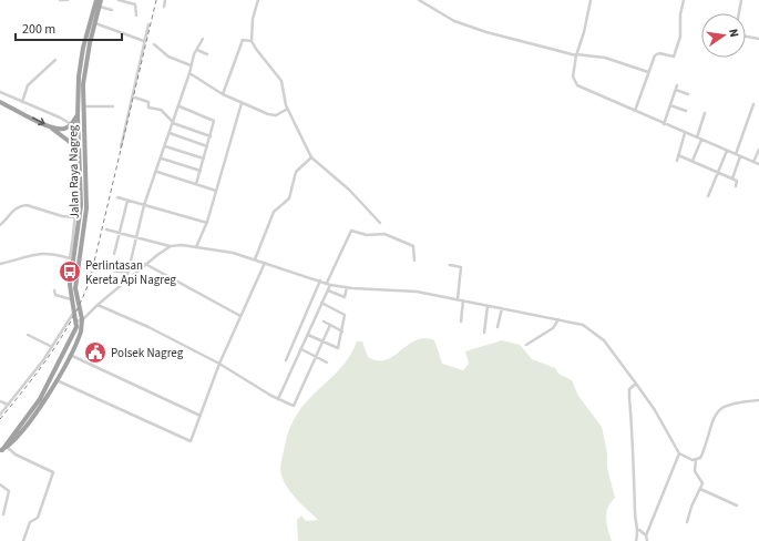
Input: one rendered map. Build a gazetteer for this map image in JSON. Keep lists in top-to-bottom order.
{
  "streets": {
    "highway": ["Jalan Raya Nagreg"]
  },
  "places": {
    "bus stop": ["Perlintasan Kereta Api Nagreg"],
    "public building": ["Polsek Nagreg"]
  },
  "scale_bar": "200 m",
  "north": "right"
}
